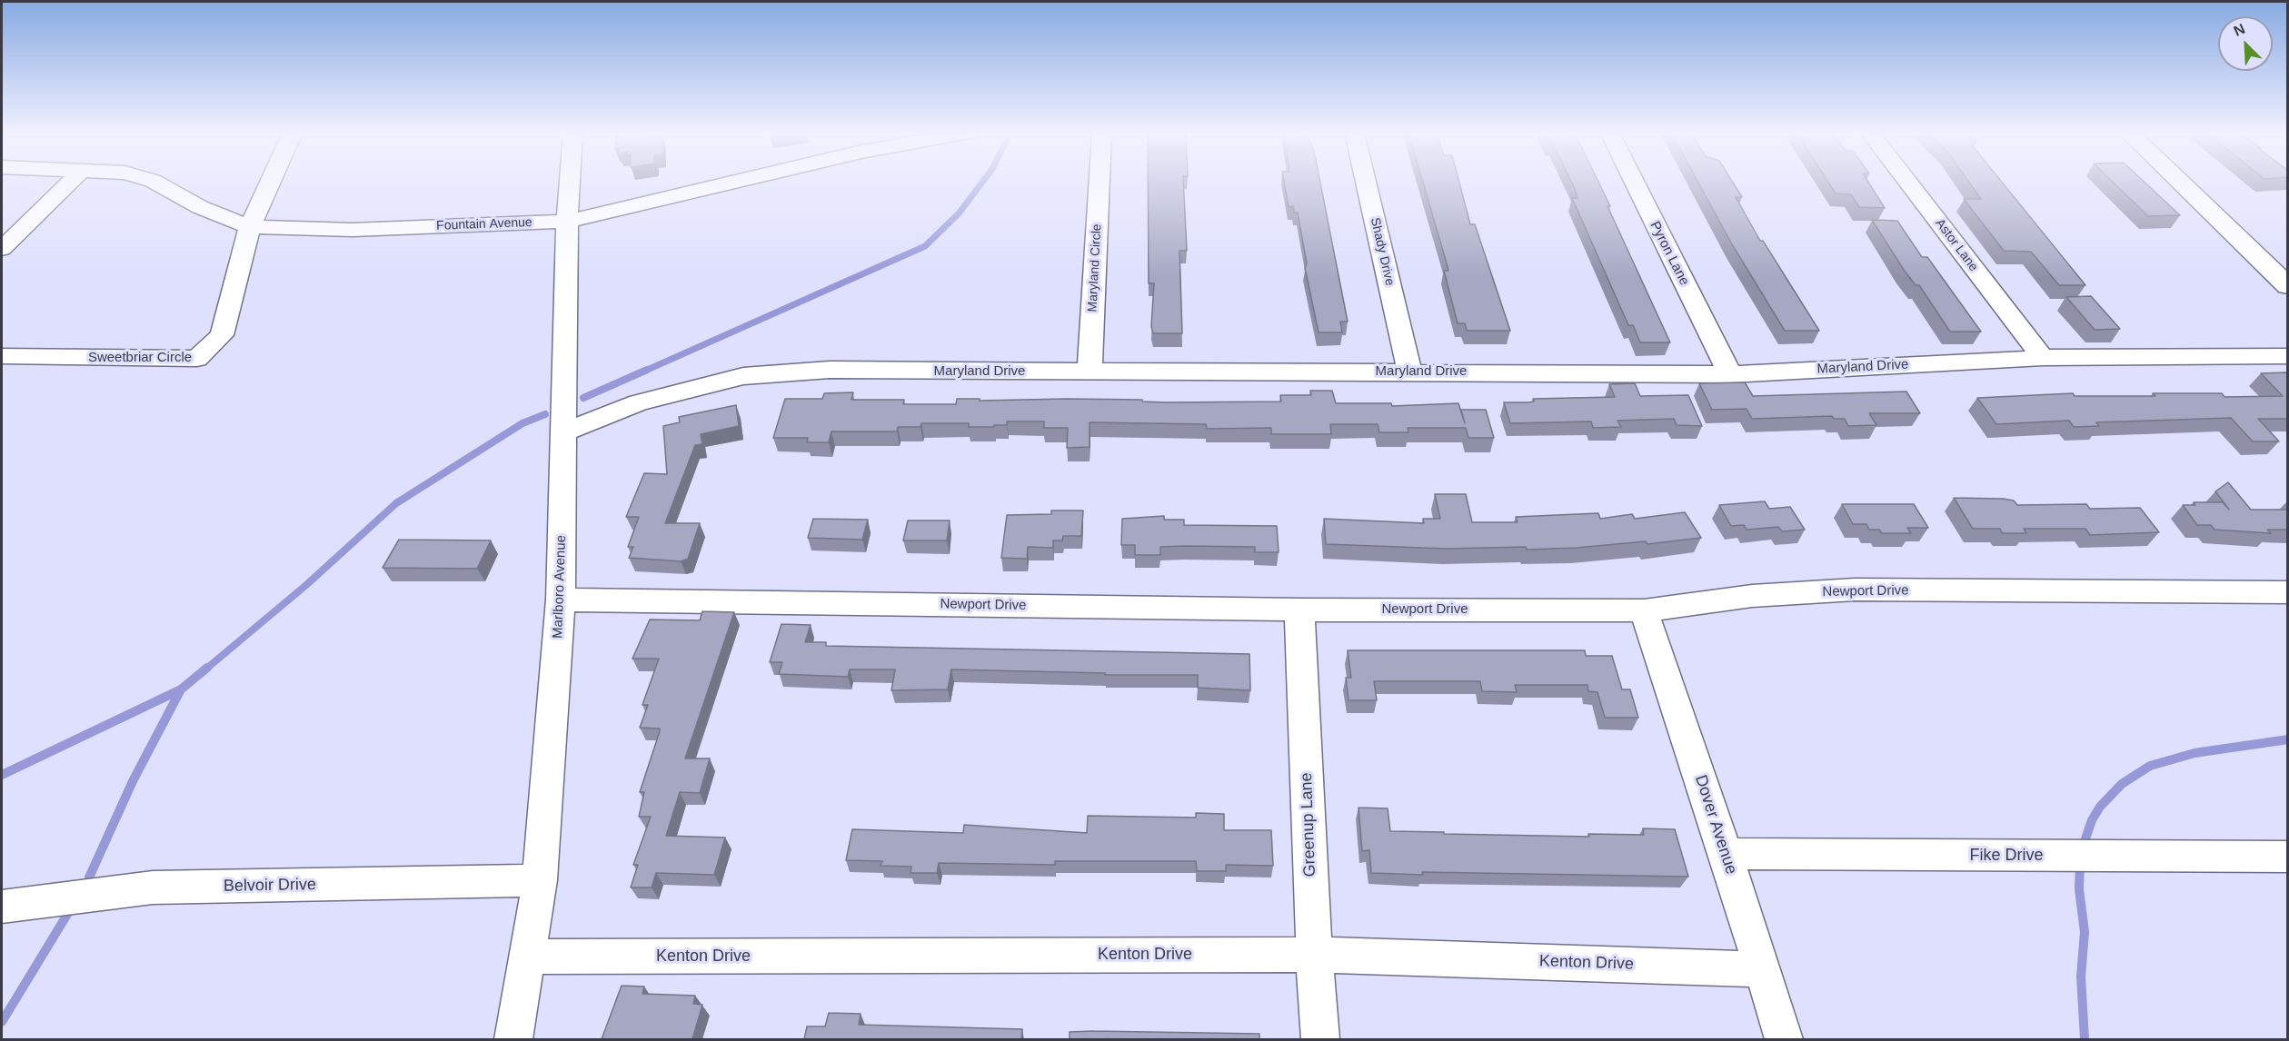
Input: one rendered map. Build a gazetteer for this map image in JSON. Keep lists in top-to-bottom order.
{
  "streets": {
    "street": [
      "Fountain Avenue",
      "Astor Lane",
      "Shady Drive",
      "Pyron Lane",
      "Maryland Circle",
      "Sweetbriar Circle",
      "Maryland Drive",
      "Marlboro Avenue",
      "Newport Drive",
      "Greenup Lane",
      "Dover Avenue",
      "Fike Drive",
      "Belvoir Drive",
      "Kenton Drive"
    ]
  },
  "crossings": [
    ["Fountain Avenue", "Sweetbriar Circle"],
    ["Fountain Avenue", "Marlboro Avenue"],
    ["Astor Lane", "Maryland Drive"],
    ["Shady Drive", "Maryland Drive"],
    ["Pyron Lane", "Maryland Drive"],
    ["Maryland Circle", "Maryland Drive"],
    ["Maryland Drive", "Marlboro Avenue"],
    ["Marlboro Avenue", "Newport Drive"],
    ["Marlboro Avenue", "Belvoir Drive"],
    ["Marlboro Avenue", "Kenton Drive"],
    ["Newport Drive", "Greenup Lane"],
    ["Newport Drive", "Dover Avenue"],
    ["Greenup Lane", "Kenton Drive"],
    ["Dover Avenue", "Fike Drive"],
    ["Dover Avenue", "Kenton Drive"]
  ],
  "north": "top left"
}
